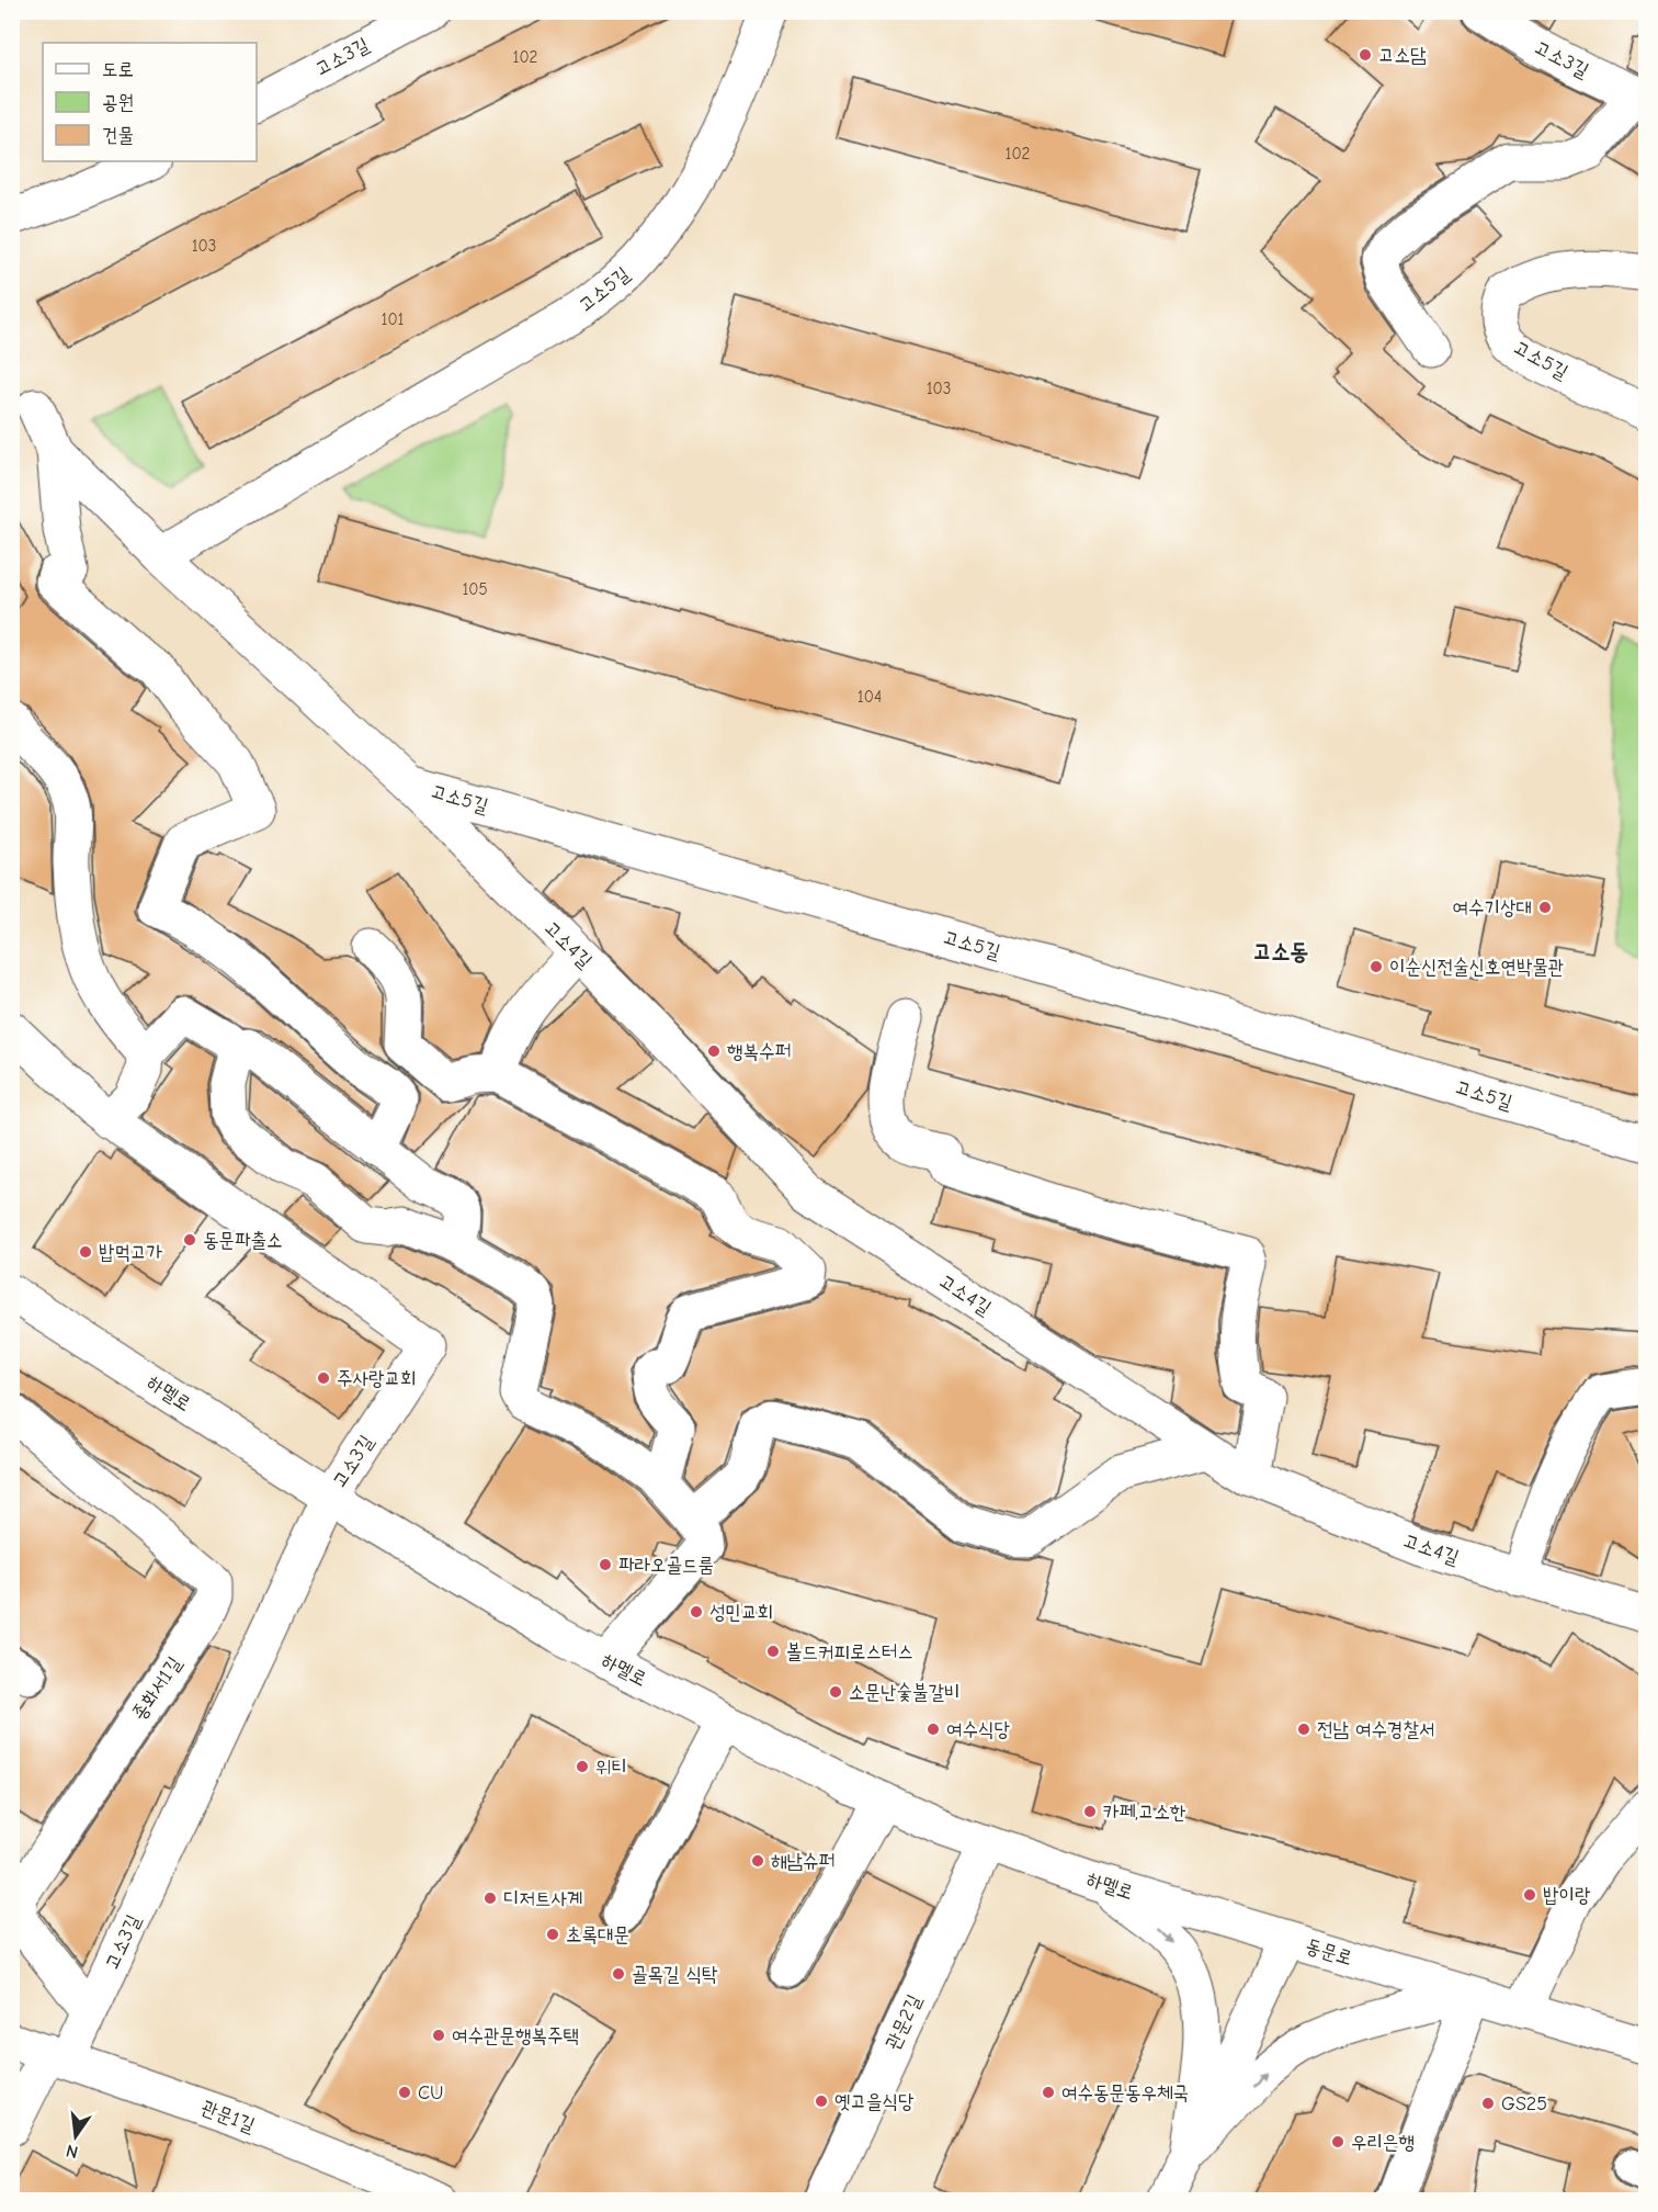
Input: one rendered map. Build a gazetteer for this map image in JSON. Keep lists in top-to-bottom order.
{
  "streets": {
    "street": [
      "고소3길",
      "고소5길",
      "고소4길",
      "하멜로",
      "종화서1길",
      "동문로",
      "관문2길",
      "관문1길"
    ]
  },
  "crossings": [
    ["고소3길", "하멜로"],
    ["고소3길", "종화서1길"],
    ["고소3길", "관문1길"],
    ["고소5길", "고소4길"],
    ["하멜로", "동문로"],
    ["하멜로", "관문2길"]
  ],
  "districts": ["고소동"],
  "places": [
    "고소담",
    "여수기상대",
    "이순신전술신호연박물관",
    "행복수퍼",
    "동문파출소",
    "밥먹고가",
    "주사랑교회",
    "파라오골드룸",
    "성민교회",
    "볼드커피로스터스",
    "소문난숯불갈비",
    "여수식당",
    "전남 여수경찰서",
    "위티",
    "카페,고소한",
    "해남슈퍼",
    "밥이랑",
    "디저트사계",
    "초록대문",
    "골목길 식탁",
    "여수관문행복주택",
    "CU",
    "여수동문동우체국",
    "옛고을식당",
    "GS25",
    "우리은행"
  ],
  "house_numbers": [
    "102",
    "102",
    "103",
    "101",
    "103",
    "105",
    "104"
  ],
  "legend": ["도로", "공원", "건물"],
  "north": "bottom"
}
